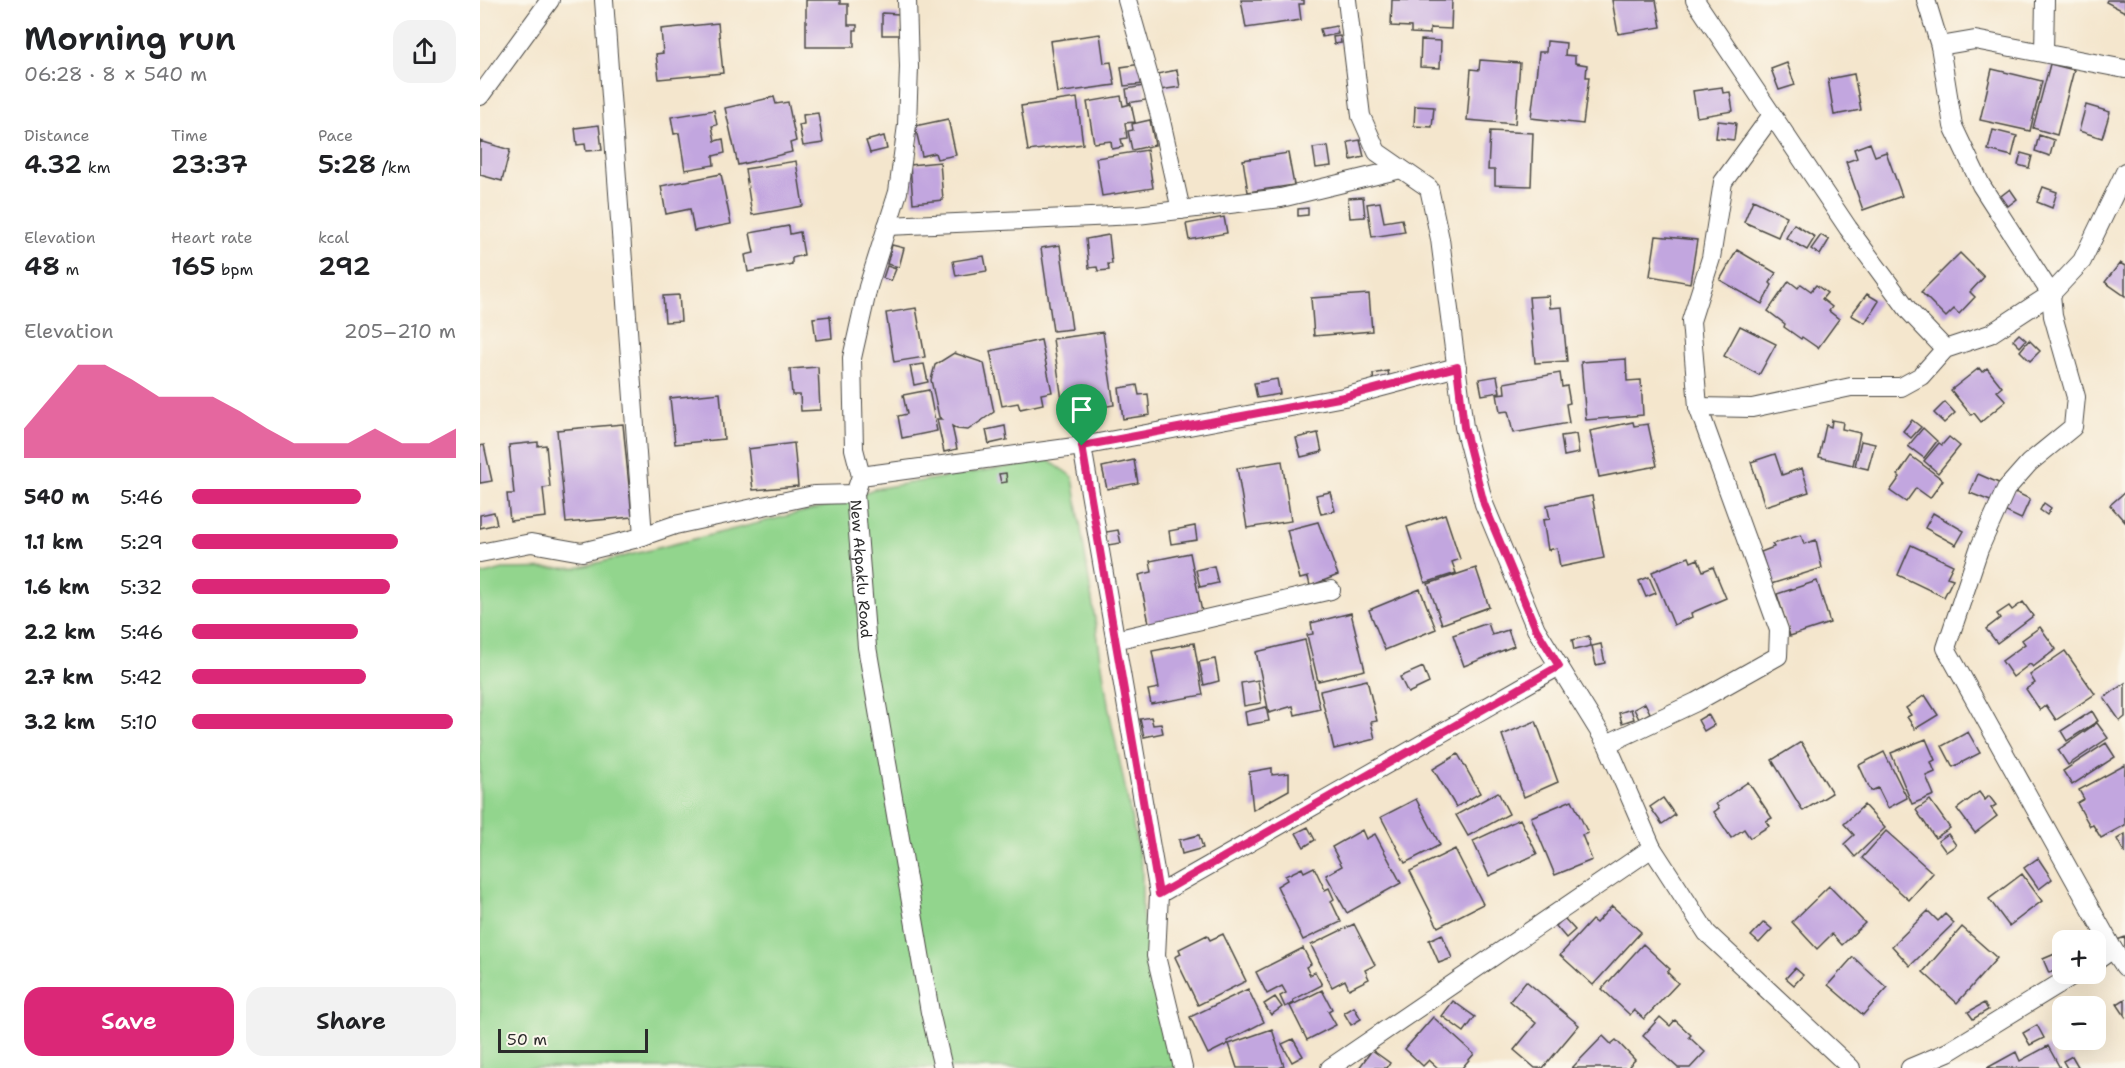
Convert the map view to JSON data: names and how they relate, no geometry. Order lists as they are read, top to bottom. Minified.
{"streets":{"street":["New Akpaklu Road"]},"scale_bar":"50 m","page":{"heading":["Morning run","06:28 · 8 × 540 m"],"stats":[["Distance","4.32 km"],["Time","23:37"],["Pace","5:28 /km"],["Elevation","48 m"],["Heart rate","165 bpm"],["kcal","292"]],"chart":["Elevation","205–210 m"],"list":[{"name":"540 m","note":"5:46"},{"name":"1.1 km","note":"5:29"},{"name":"1.6 km","note":"5:32"},{"name":"2.2 km","note":"5:46"},{"name":"2.7 km","note":"5:42"},{"name":"3.2 km","note":"5:10"}],"map_buttons":["+","−"],"buttons":["Save","Share"],"scale":"50 m"}}
